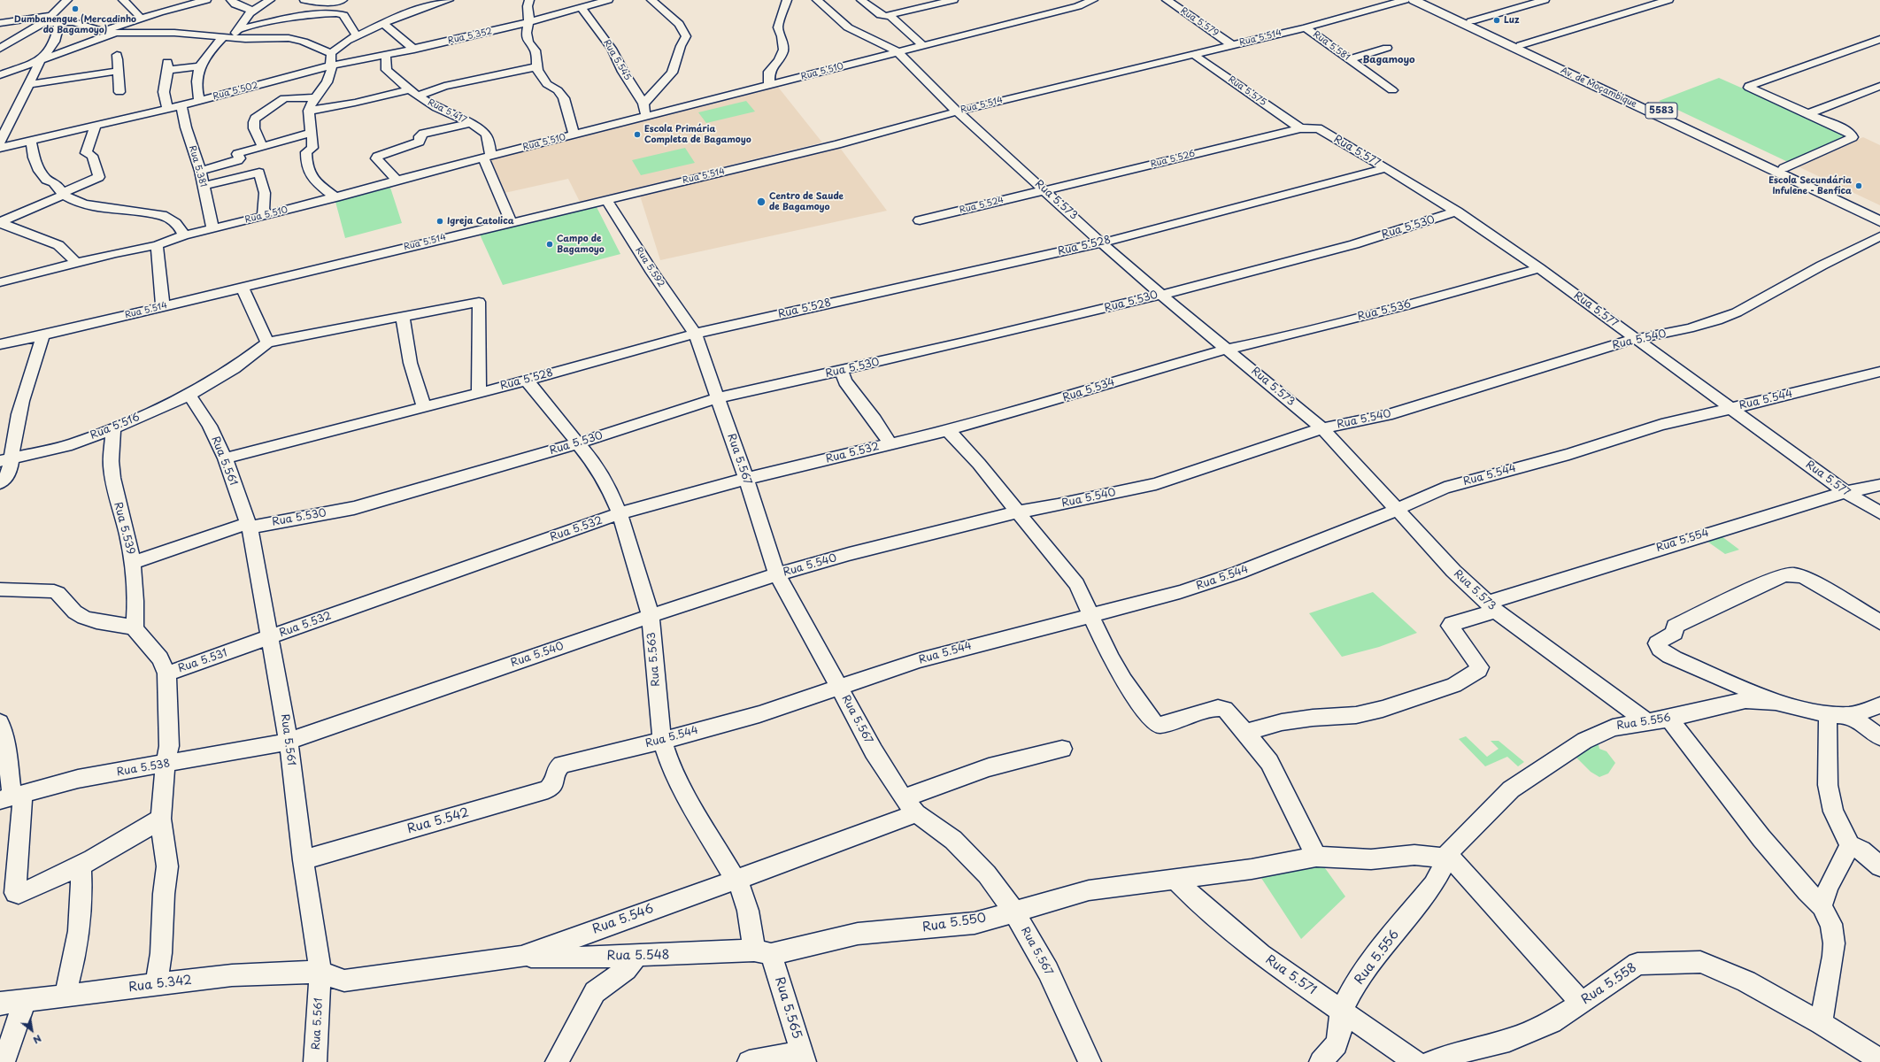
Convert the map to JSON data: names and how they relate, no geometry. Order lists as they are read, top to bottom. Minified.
{"streets":{"highway":["Av. de Moçambique","5583"],"street":["Rua 5.579","Rua 5.352","Rua 5.514","Rua 5.581","Rua 5.545","Rua 5.510","Rua 5.502","Rua 5.575","Rua 5.417","Rua 5.577","Rua 5.526","Rua 5.381","Rua 5.573","Rua 5.524","Rua 5.530","Rua 5.528","Rua 5.592","Rua 5.536","Rua 5.540","Rua 5.534","Rua 5.544","Rua 5.516","Rua 5.532","Rua 5.567","Rua 5.561","Rua 5.539","Rua 5.554","Rua 5.563","Rua 5.531","Rua 5.556","Rua 5.538","Rua 5.542","Rua 5.546","Rua 5.550","Rua 5.548","Rua 5.571","Rua 5.342","Rua 5.558","Rua 5.565"]},"crossings":[["Rua 5.579","Rua 5.514"],["Rua 5.352","Rua 5.545"],["Rua 5.352","Rua 5.502"],["Rua 5.352","Rua 5.417"],["Rua 5.514","Rua 5.581"],["Rua 5.514","Rua 5.575"],["Rua 5.514","Rua 5.417"],["Rua 5.514","Rua 5.573"],["Rua 5.514","Rua 5.592"],["Rua 5.545","Rua 5.510"],["Rua 5.510","Rua 5.417"],["Rua 5.510","Rua 5.381"],["Rua 5.510","Rua 5.573"],["Rua 5.502","Rua 5.381"],["Rua 5.575","Rua 5.577"],["Rua 5.575","Rua 5.526"],["Rua 5.577","Rua 5.526"],["Rua 5.577","Rua 5.530"],["Rua 5.577","Rua 5.528"],["Rua 5.577","Rua 5.536"],["Rua 5.577","Rua 5.540"],["Rua 5.577","Rua 5.544"],["Rua 5.577","Rua 5.554"],["Rua 5.526","Rua 5.573"],["Rua 5.526","Rua 5.524"],["Rua 5.573","Rua 5.524"],["Rua 5.573","Rua 5.530"],["Rua 5.573","Rua 5.528"],["Rua 5.573","Rua 5.536"],["Rua 5.573","Rua 5.540"],["Rua 5.573","Rua 5.534"],["Rua 5.573","Rua 5.544"],["Rua 5.573","Rua 5.554"],["Rua 5.573","Rua 5.556"],["Rua 5.530","Rua 5.567"],["Rua 5.530","Rua 5.561"],["Rua 5.530","Rua 5.539"],["Rua 5.530","Rua 5.563"],["Rua 5.528","Rua 5.592"],["Rua 5.528","Rua 5.567"],["Rua 5.528","Rua 5.561"],["Rua 5.528","Rua 5.563"],["Rua 5.592","Rua 5.567"],["Rua 5.536","Rua 5.534"],["Rua 5.540","Rua 5.567"],["Rua 5.540","Rua 5.561"],["Rua 5.540","Rua 5.563"],["Rua 5.540","Rua 5.538"],["Rua 5.534","Rua 5.532"],["Rua 5.544","Rua 5.567"],["Rua 5.544","Rua 5.563"],["Rua 5.544","Rua 5.542"],["Rua 5.516","Rua 5.561"],["Rua 5.516","Rua 5.539"],["Rua 5.532","Rua 5.567"],["Rua 5.532","Rua 5.561"],["Rua 5.532","Rua 5.563"],["Rua 5.532","Rua 5.531"],["Rua 5.567","Rua 5.546"],["Rua 5.567","Rua 5.550"],["Rua 5.561","Rua 5.531"],["Rua 5.561","Rua 5.538"],["Rua 5.561","Rua 5.542"],["Rua 5.561","Rua 5.546"],["Rua 5.561","Rua 5.342"],["Rua 5.539","Rua 5.531"],["Rua 5.563","Rua 5.546"],["Rua 5.563","Rua 5.550"],["Rua 5.563","Rua 5.548"],["Rua 5.563","Rua 5.565"],["Rua 5.556","Rua 5.550"],["Rua 5.556","Rua 5.571"],["Rua 5.546","Rua 5.548"],["Rua 5.546","Rua 5.342"],["Rua 5.550","Rua 5.548"],["Rua 5.550","Rua 5.571"],["Rua 5.550","Rua 5.565"],["Rua 5.548","Rua 5.565"]],"districts":["Bagamoyo"],"places":["Dumbanengue (Mercadinho do Bagamoyo)","Luz","Escola Primária Completa de Bagamoyo","Escola Secundária Infulene - Benfica","Centro de Saude de Bagamoyo","Igreja Catolica","Campo de Bagamoyo"],"north":"bottom right"}
